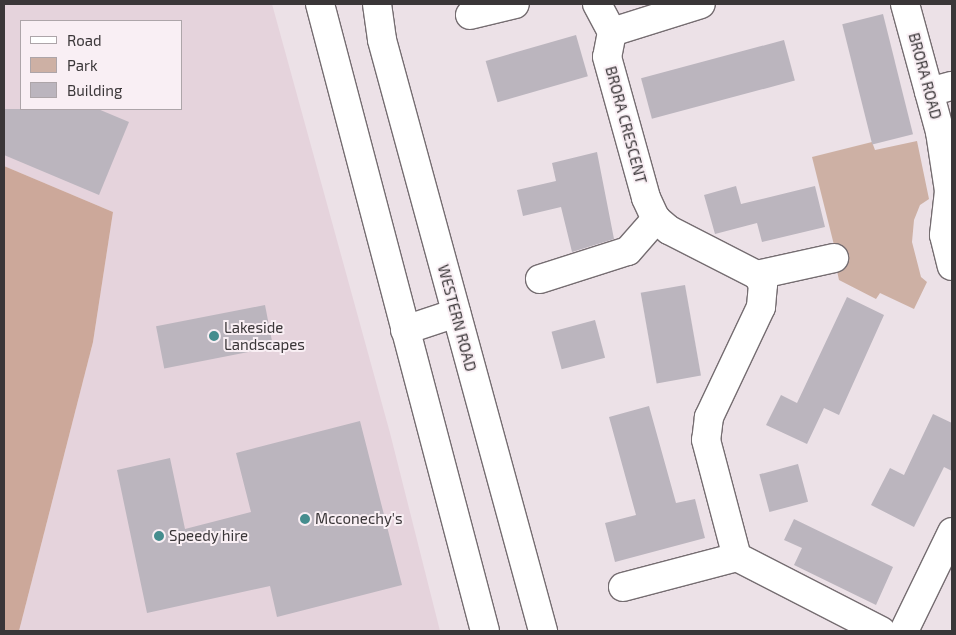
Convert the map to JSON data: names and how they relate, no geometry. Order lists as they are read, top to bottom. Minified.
{"streets":{"street":["BRORA ROAD","BRORA CRESCENT","WESTERN ROAD"]},"places":["Lakeside Landscapes","Mcconechy's","Speedy hire"],"legend":["Road","Park","Building"]}
